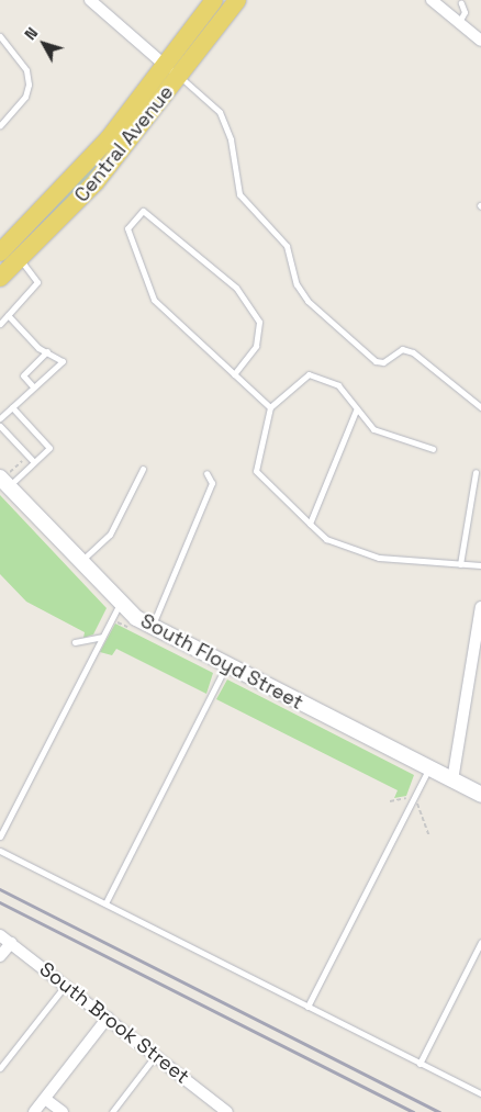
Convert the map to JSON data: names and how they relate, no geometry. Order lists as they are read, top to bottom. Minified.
{"streets":{"main road":["Central Avenue"],"street":["South Floyd Street","South Brook Street"]},"north":"top left"}
